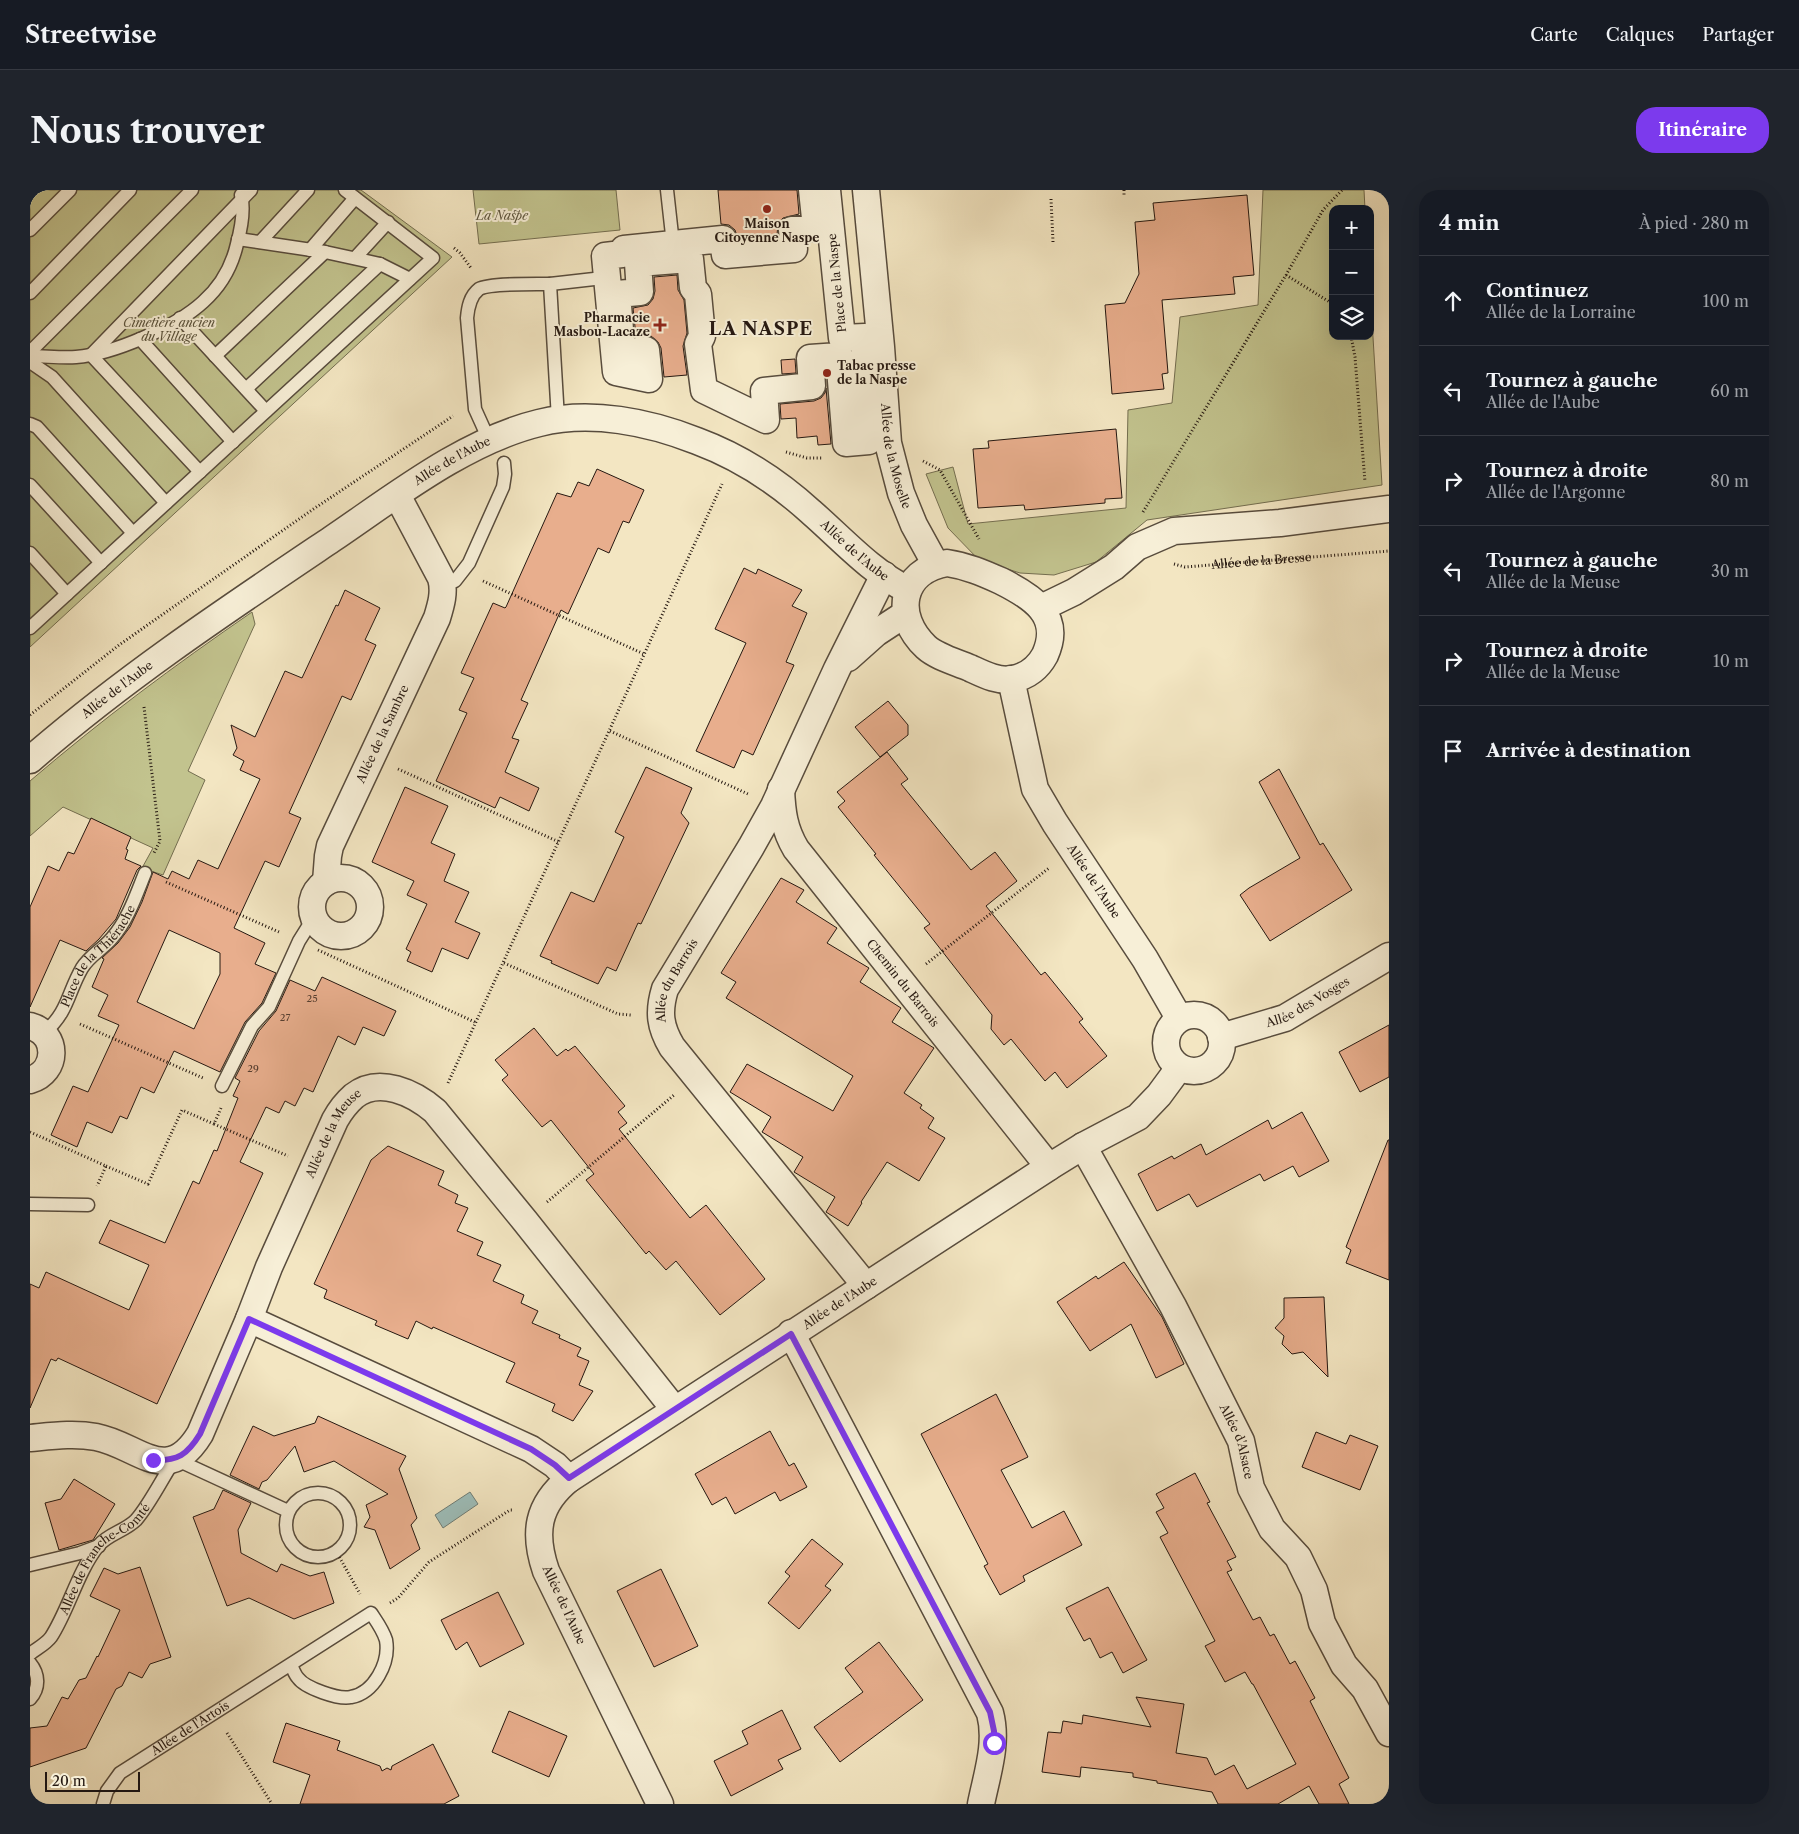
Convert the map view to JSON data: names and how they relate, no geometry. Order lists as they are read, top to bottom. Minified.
{"streets":{"street":["Place de la Naspe","Allée de la Moselle","Allée de l'Aube","Allée de la Sambre","Allée du Barrois","Chemin du Barrois","Allée des Vosges","Allée de la Meuse","Allée d'Alsace"],"lane":["Place de la Thiérache","Allée de Franche-Comté","Allée de l'Artois"],"path":["Allée de la Bresse"]},"crossings":[["Allée de la Moselle","Allée de l'Aube"],["Allée de la Moselle","Allée du Barrois"],["Allée de l'Aube","Allée de la Sambre"],["Allée de l'Aube","Allée du Barrois"],["Allée de l'Aube","Chemin du Barrois"],["Allée de l'Aube","Allée des Vosges"],["Allée de l'Aube","Allée de la Meuse"],["Allée de l'Aube","Allée d'Alsace"],["Allée du Barrois","Chemin du Barrois"],["Allée de la Meuse","Allée de Franche-Comté"]],"districts":["LA NASPE"],"parks":["La Naspe","Cimetière ancien du Village"],"places":{"other":["Maison Citoyenne Naspe","Tabac presse de la Naspe"],"health":["Pharmacie Masbou-Lacaze"]},"house_numbers":["25","27","29"],"scale_bar":"20 m","page":{"header":"Streetwise","nav":["Carte","Calques","Partager"],"buttons":"Itinéraire","title":"Nous trouver","heading":["4 min","À pied · 280 m"],"map_buttons":["+","−"],"list":[["Continuez","Allée de la Lorraine","100 m"],["Tournez à gauche","Allée de l'Aube","60 m"],["Tournez à droite","Allée de l'Argonne","80 m"],["Tournez à gauche","Allée de la Meuse","30 m"],["Tournez à droite","Allée de la Meuse","10 m"],"Arrivée à destination"],"scale":"20 m"}}
